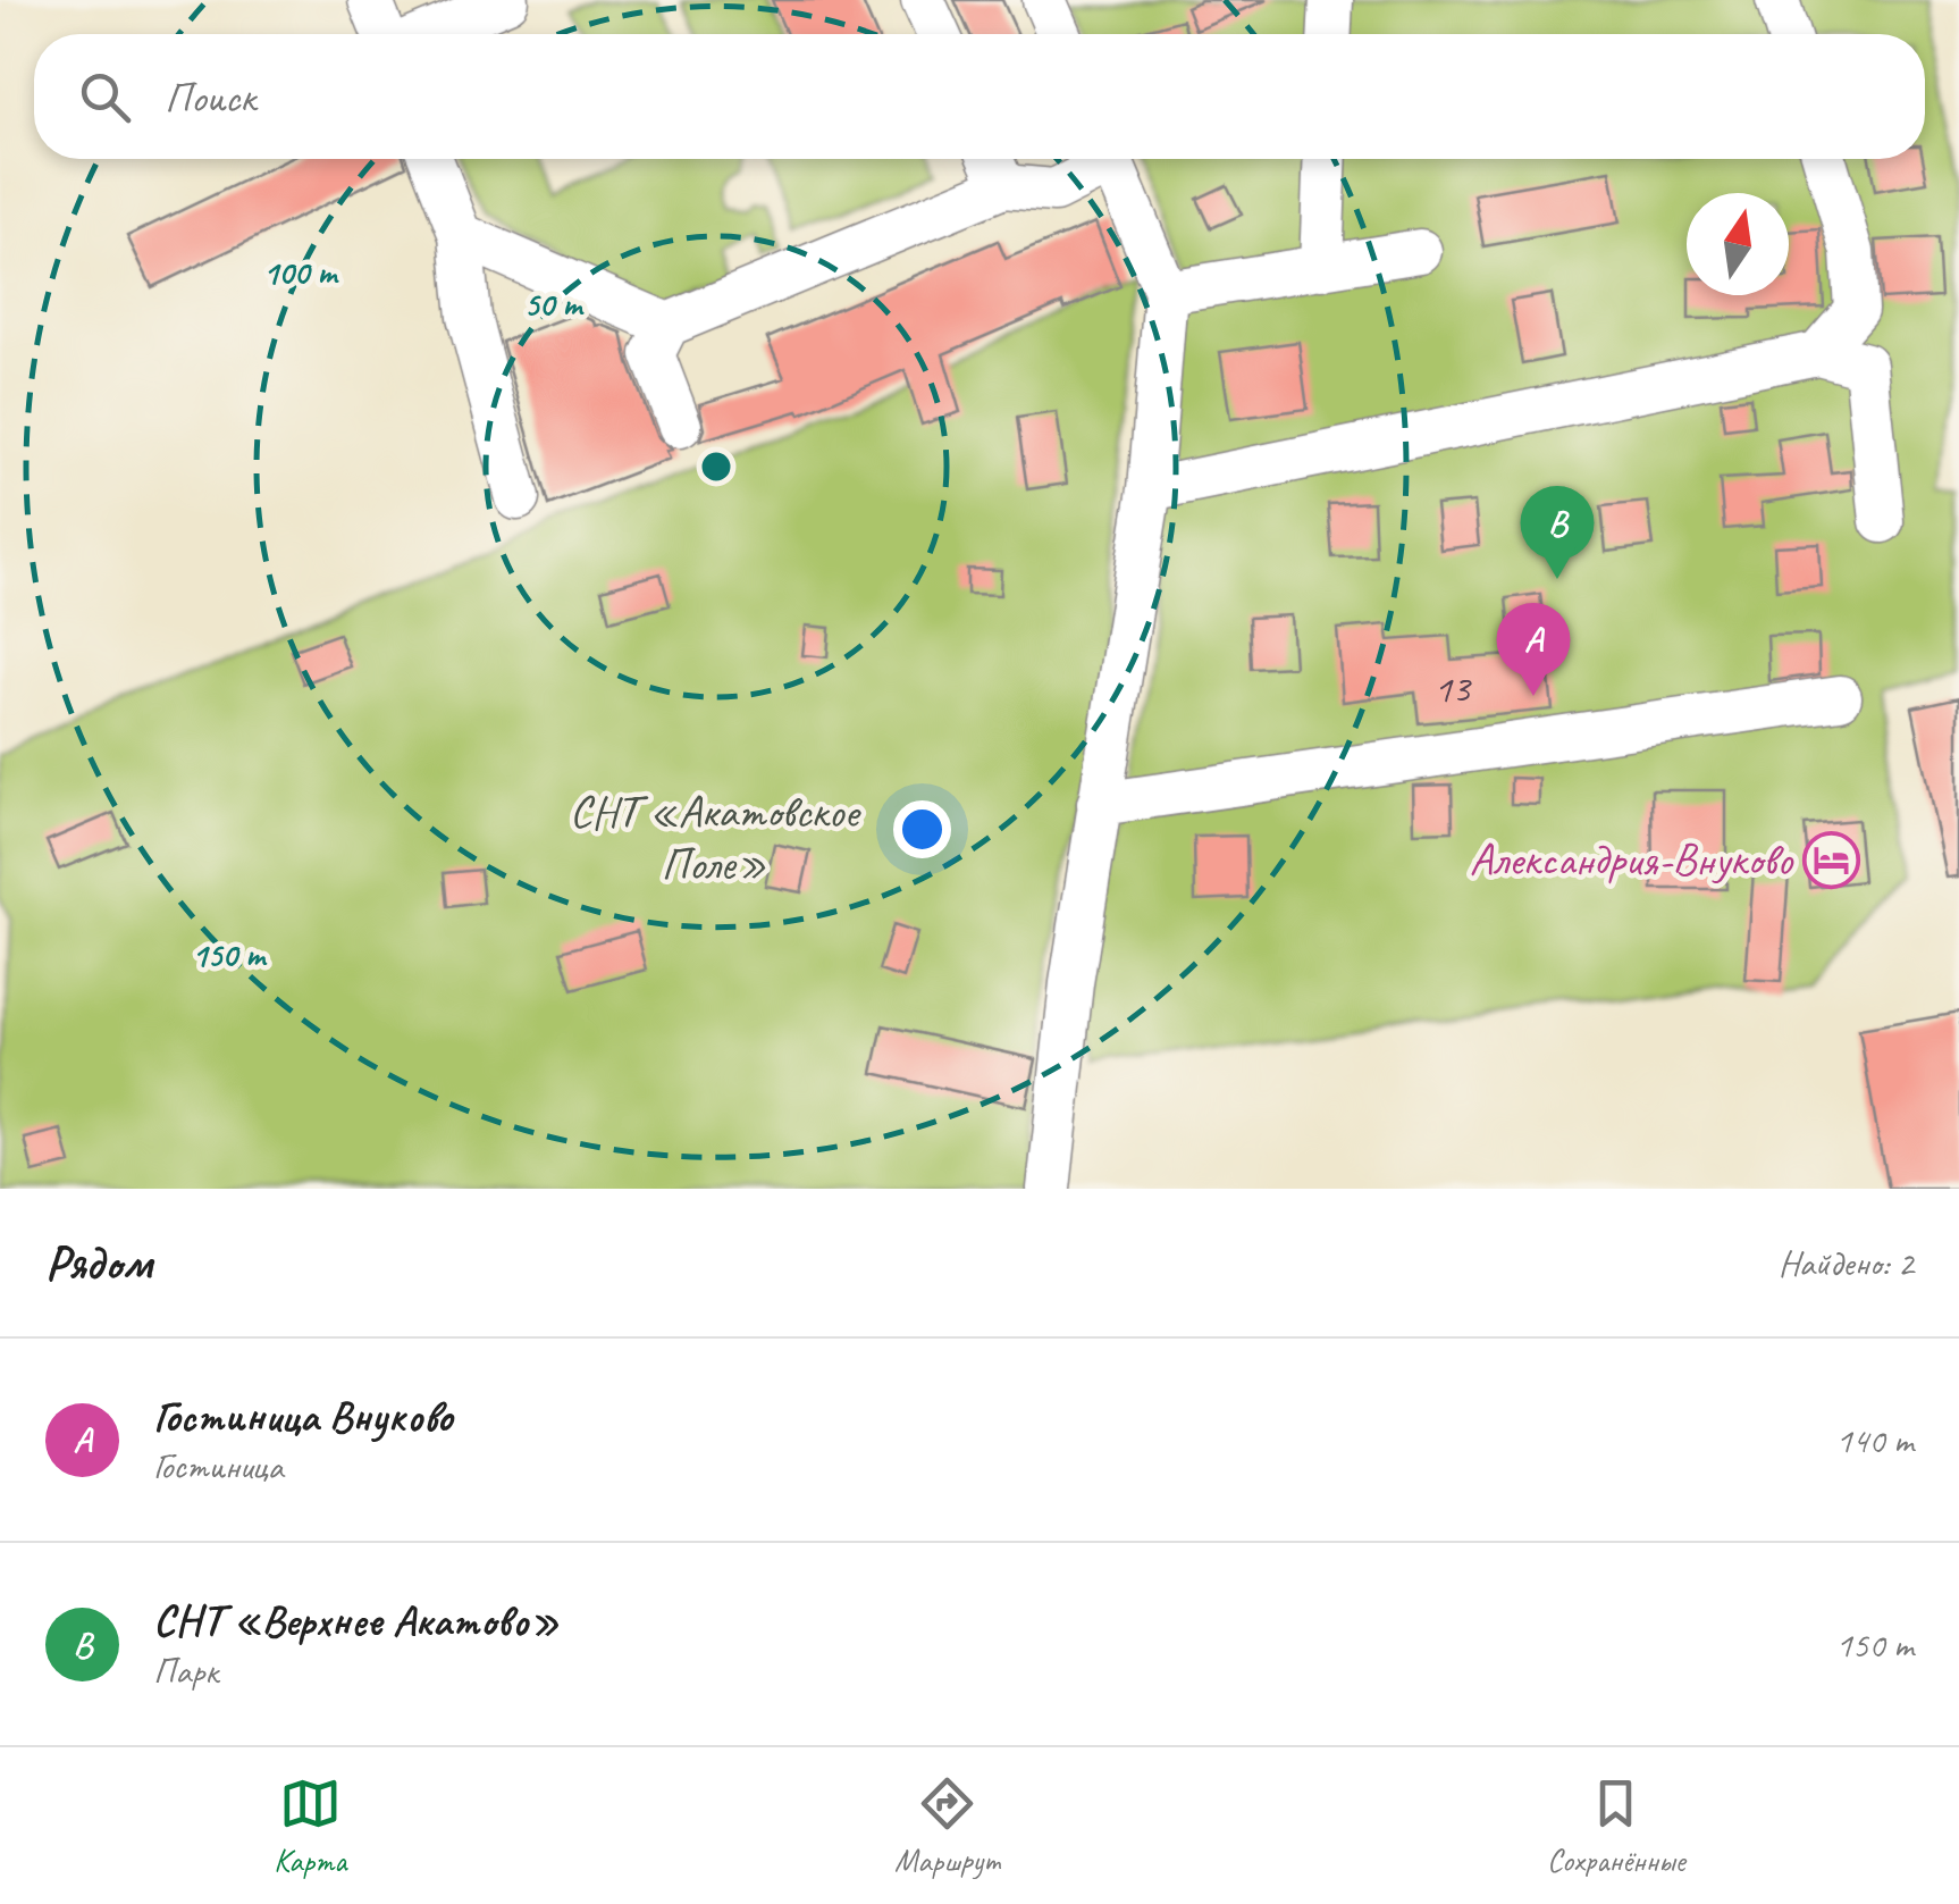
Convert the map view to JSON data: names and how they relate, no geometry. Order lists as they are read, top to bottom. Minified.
{"parks":["СНТ «Акатовское Поле»"],"places":{"hotel":["Александрия-Внуково"]},"house_numbers":["13"],"north":"top","page":{"search":"Поиск","pins":["B","A"],"heading":["Рядом","Найдено: 2"],"list":[{"mark":"A","name":"Гостиница Внуково","note":"Гостиница","value":"140 m"},{"mark":"B","name":"СНТ «Верхнее Акатово»","note":"Парк","value":"150 m"}],"nav":["Карта","Маршрут","Сохранённые"]},"rings":["100 m","50 m","150 m"]}
